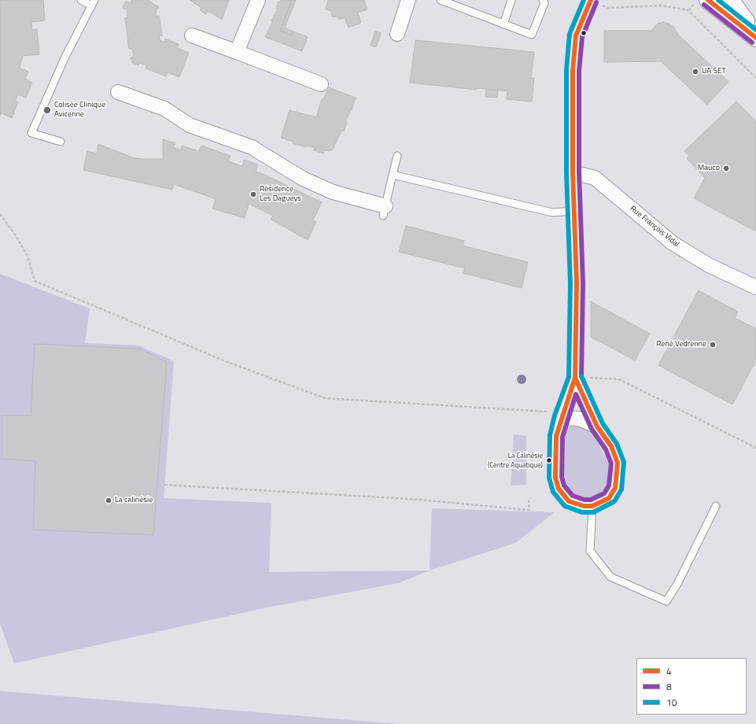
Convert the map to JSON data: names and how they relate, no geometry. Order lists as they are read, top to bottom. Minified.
{"streets":{"street":["Rue François Vidal"]},"places":["UA SET","Colisée Clinique Avicenne","Mauco","Résidence Les Dagueys","René Vedrenne","La Calinésie (Centre Aquatique)","La calinésie"],"lines":["transit line 4","transit line 10","transit line 8"],"legend":["4","8","10"]}
